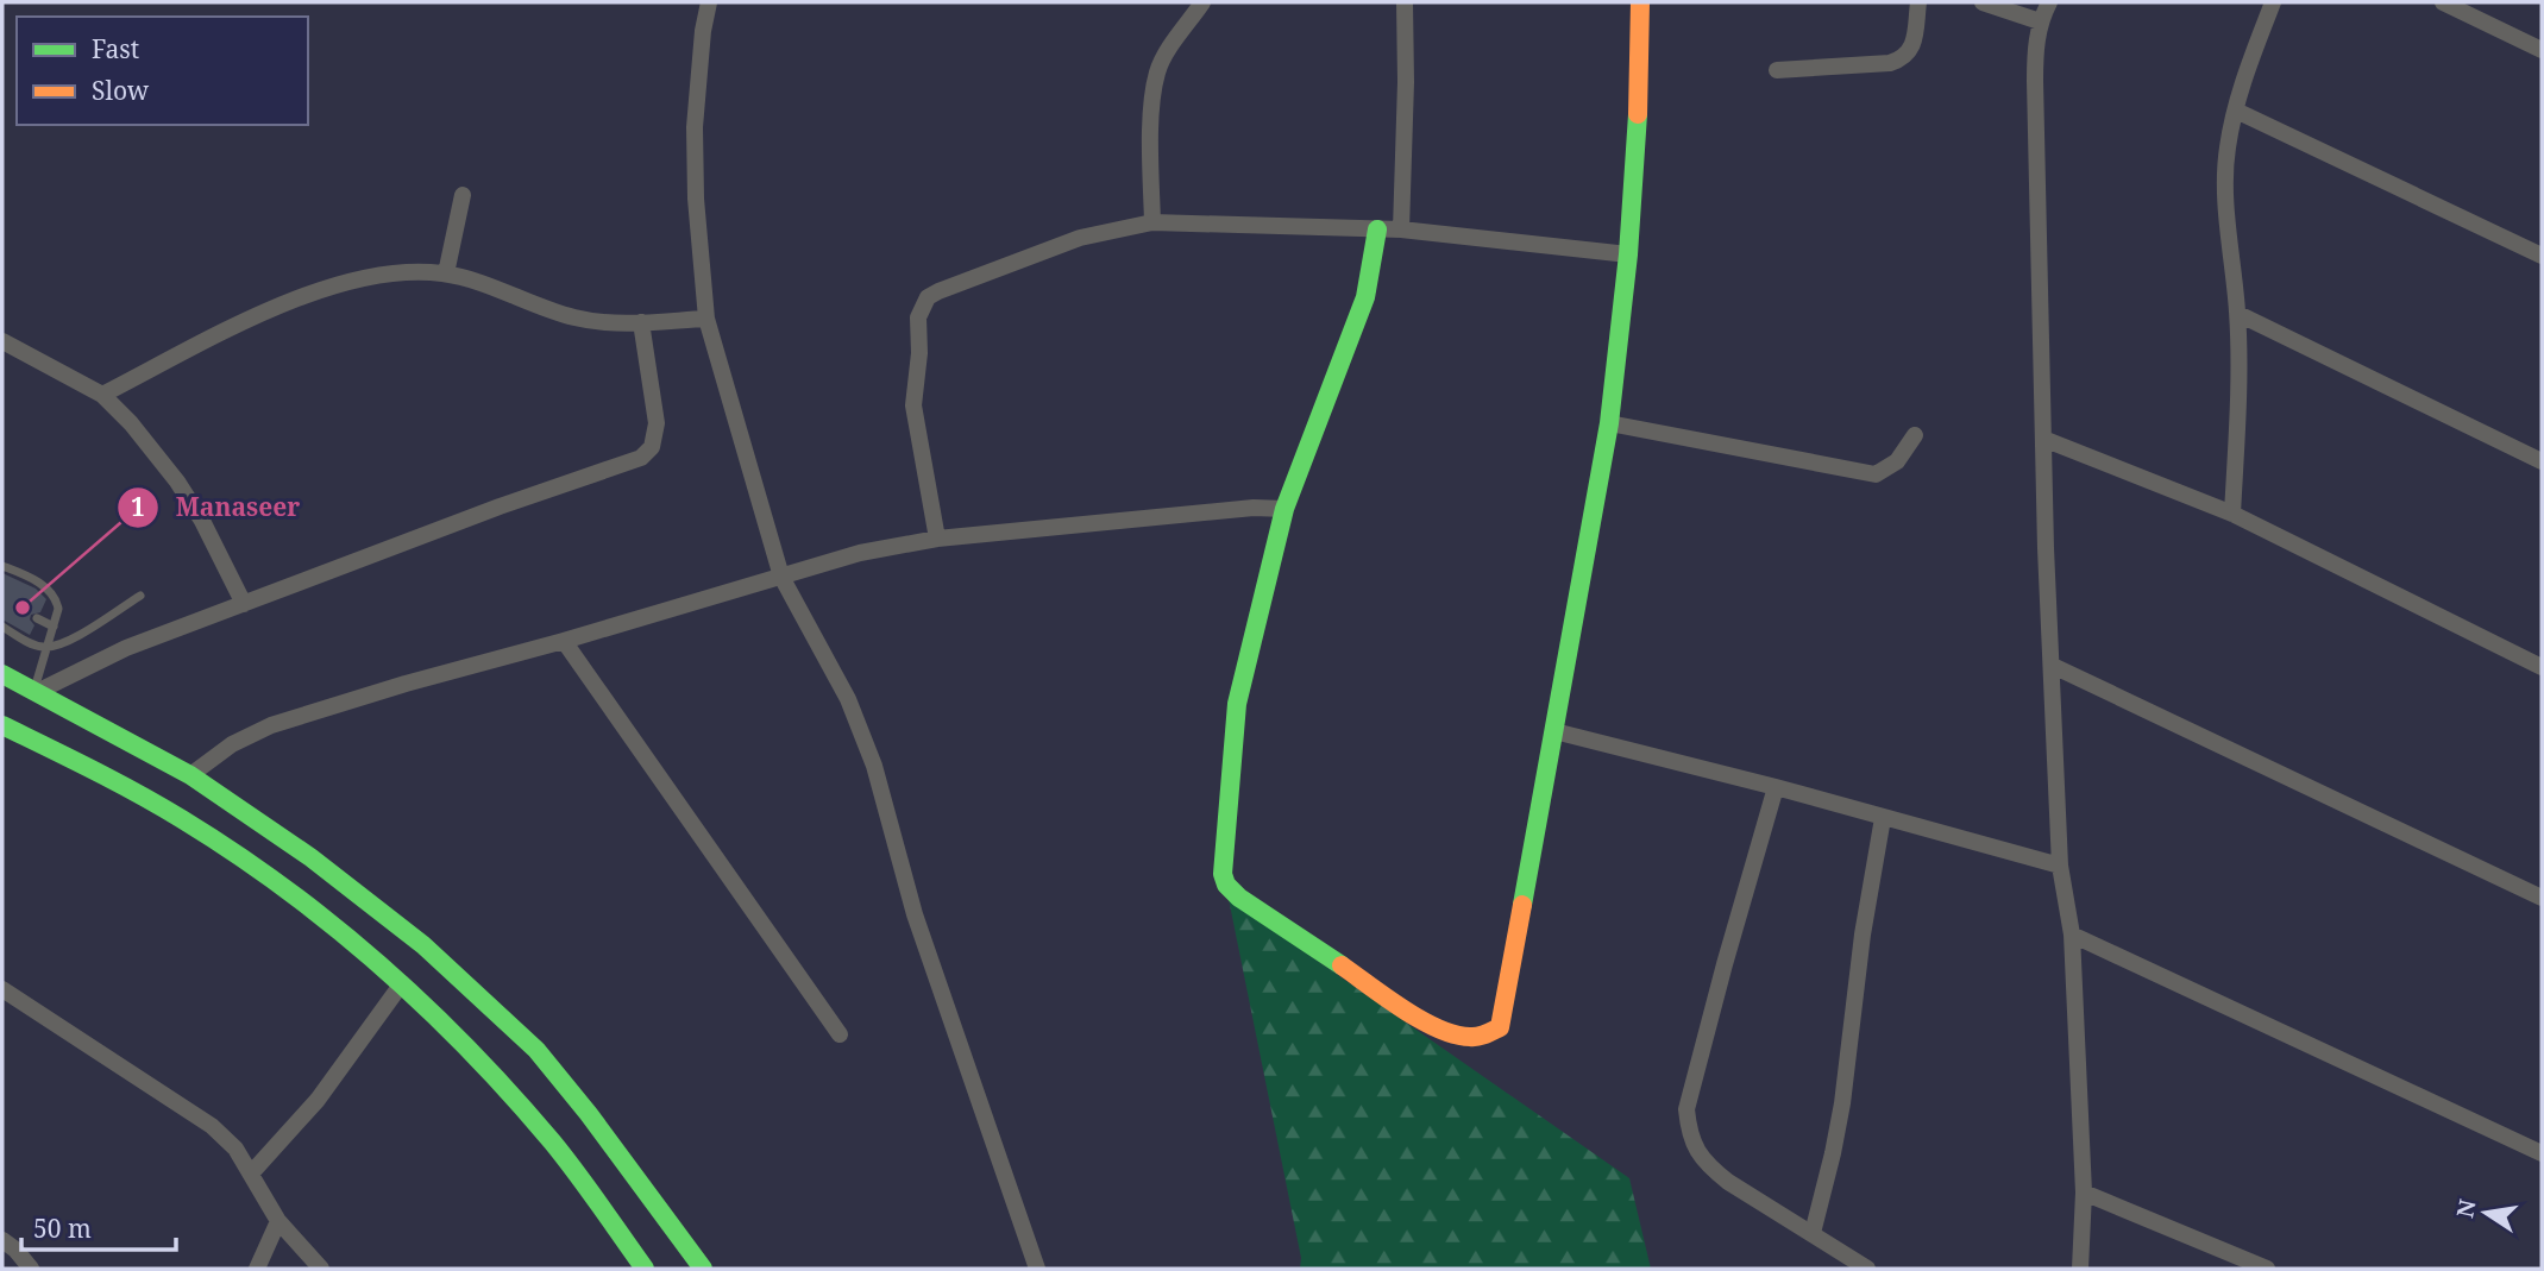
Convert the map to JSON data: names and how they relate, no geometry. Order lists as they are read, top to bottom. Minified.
{"places":["Manaseer"],"legend":["Fast","Slow"],"scale_bar":"50 m","north":"left"}
